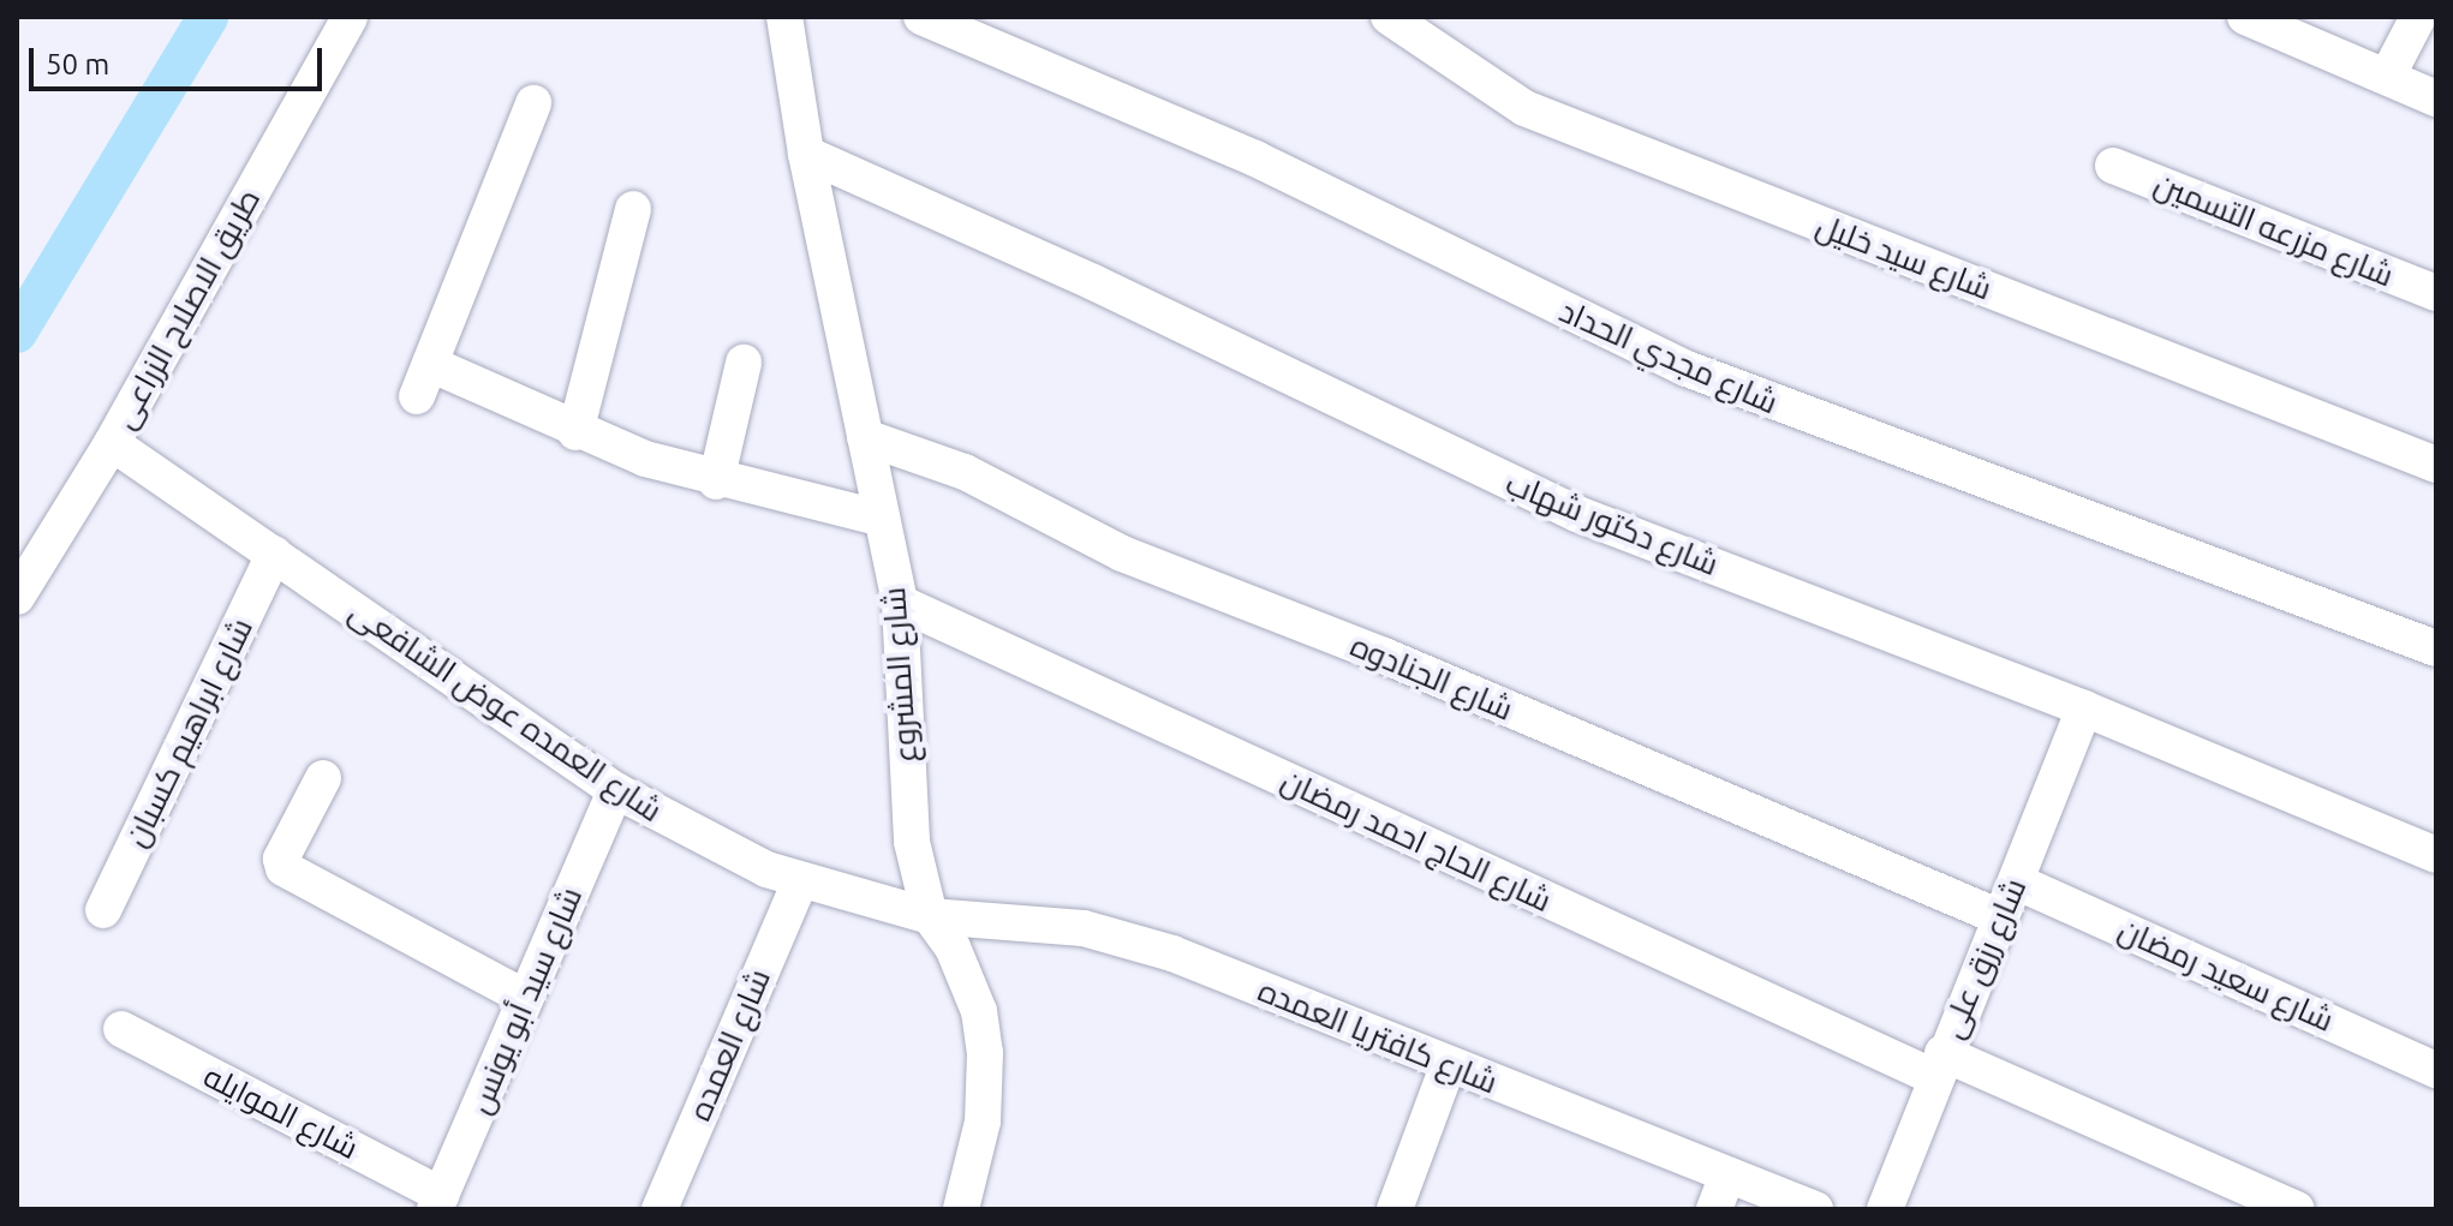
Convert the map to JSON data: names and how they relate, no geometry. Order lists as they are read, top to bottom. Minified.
{"streets":{"street":["شارع مزرعه التسمين","شارع سيد خليل","طريق الاصلاح الزراعى","شارع مجدي الحداد","شارع دكتور شهاب","شارع المشروع","شارع الجنادوه","شارع العمده عوض الشافعى","شارع ابراهيم كسبان","شارع الحاج احمد رمضان","شارع رزق على","شارع سعيد رمضان","شارع سيد أبو يونس","شارع كافتريا العمده","شارع العمده","شارع الموايله"]},"crossings":[["طريق الاصلاح الزراعى","شارع العمده عوض الشافعى"],["شارع دكتور شهاب","شارع المشروع"],["شارع دكتور شهاب","شارع رزق على"],["شارع المشروع","شارع الجنادوه"],["شارع المشروع","شارع العمده عوض الشافعى"],["شارع المشروع","شارع الحاج احمد رمضان"],["شارع المشروع","شارع كافتريا العمده"],["شارع الجنادوه","شارع رزق على"],["شارع العمده عوض الشافعى","شارع ابراهيم كسبان"],["شارع العمده عوض الشافعى","شارع سيد أبو يونس"],["شارع العمده عوض الشافعى","شارع كافتريا العمده"],["شارع العمده عوض الشافعى","شارع العمده"],["شارع الحاج احمد رمضان","شارع رزق على"],["شارع رزق على","شارع سعيد رمضان"],["شارع سيد أبو يونس","شارع الموايله"]],"scale_bar":"50 m"}
